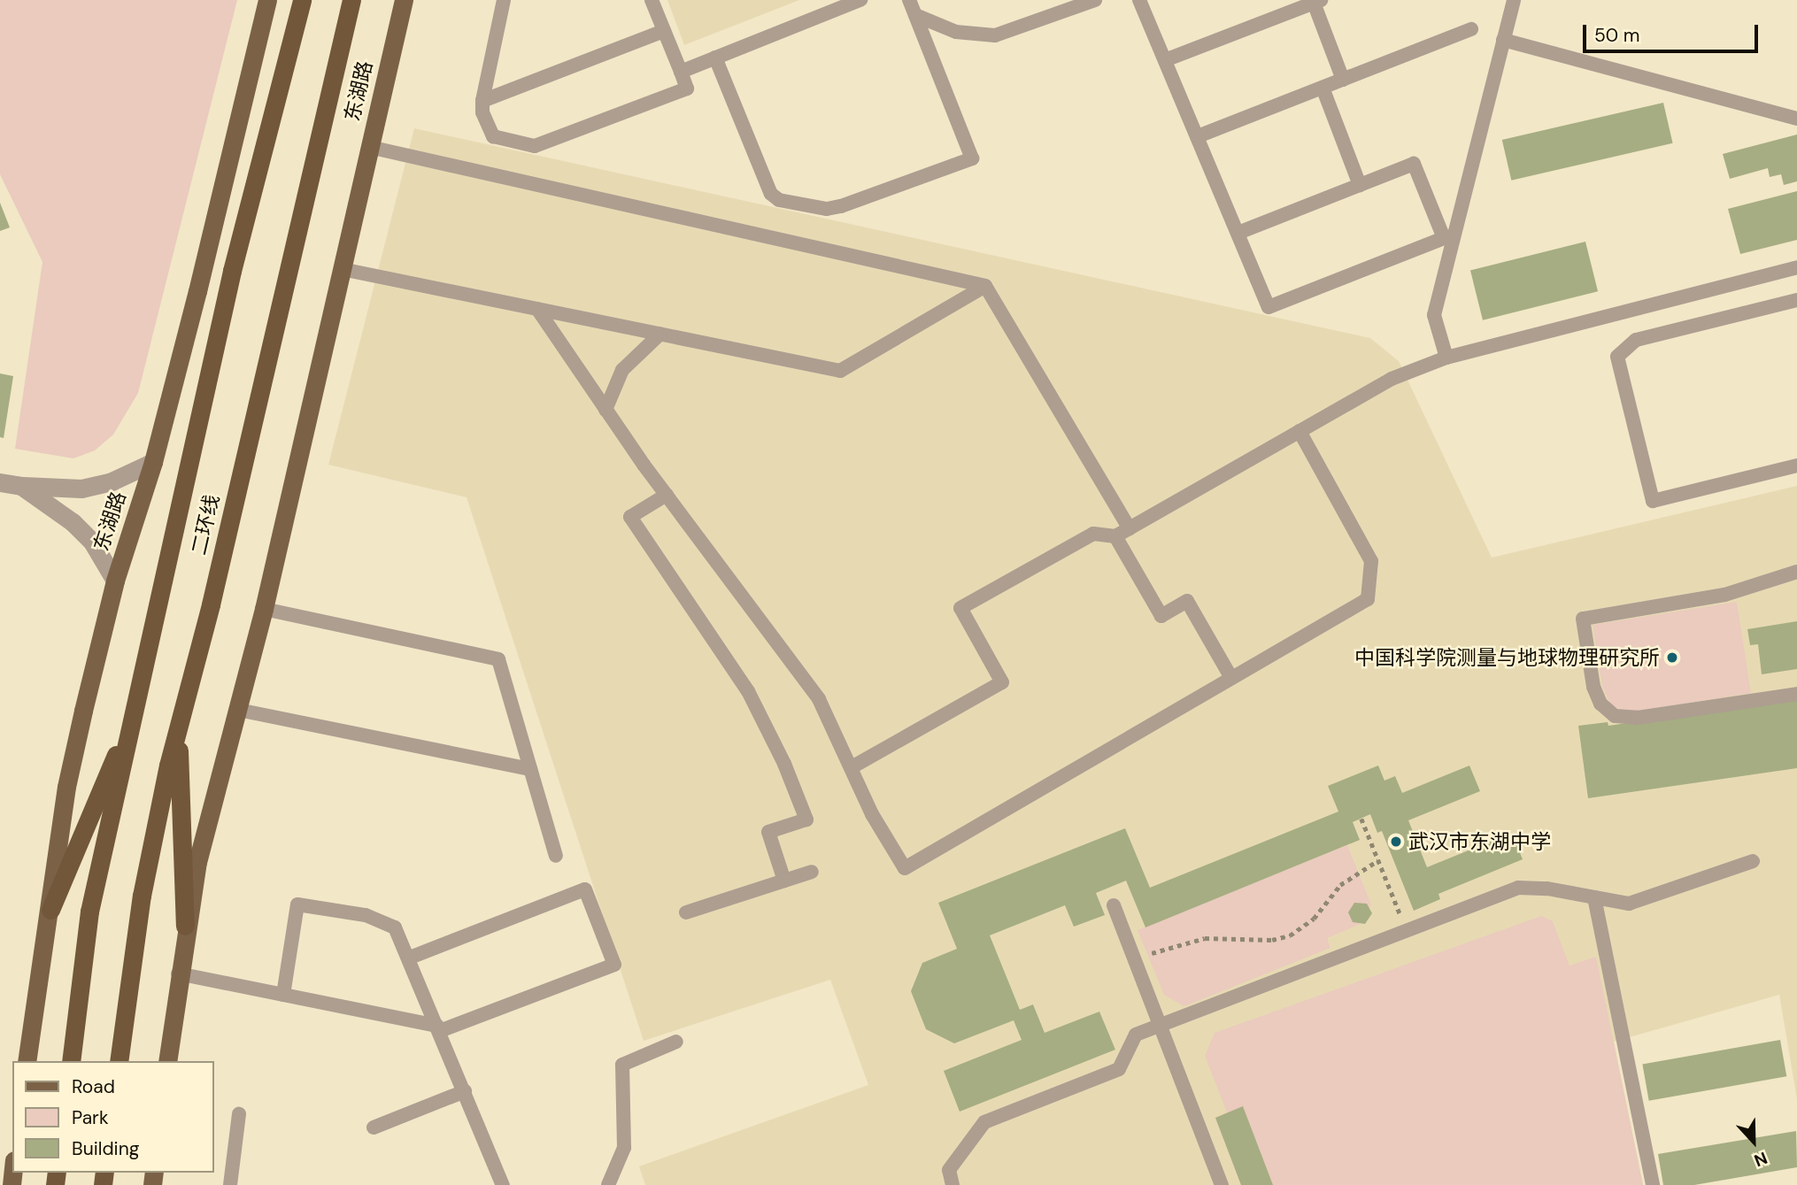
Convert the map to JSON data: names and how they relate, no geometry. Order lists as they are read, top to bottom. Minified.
{"streets":{"highway":["二环线"],"main road":["东湖路"]},"places":["中国科学院测量与地球物理研究所","武汉市东湖中学"],"legend":["Road","Park","Building"],"scale_bar":"50 m","north":"bottom"}
